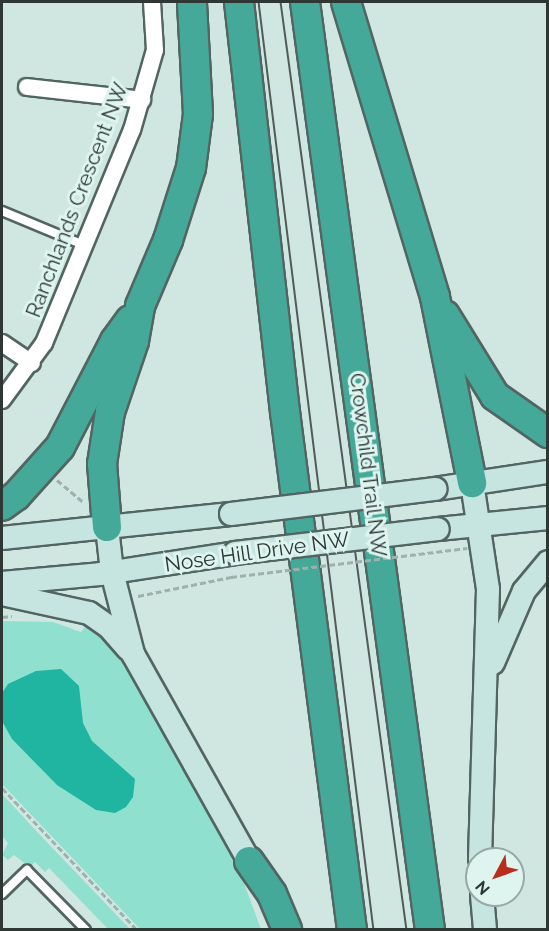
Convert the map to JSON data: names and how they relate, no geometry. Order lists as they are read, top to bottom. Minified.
{"streets":{"highway":["Crowchild Trail NW"],"main road":["Nose Hill Drive NW"],"street":["Ranchlands Crescent NW"]},"north":"bottom left"}
